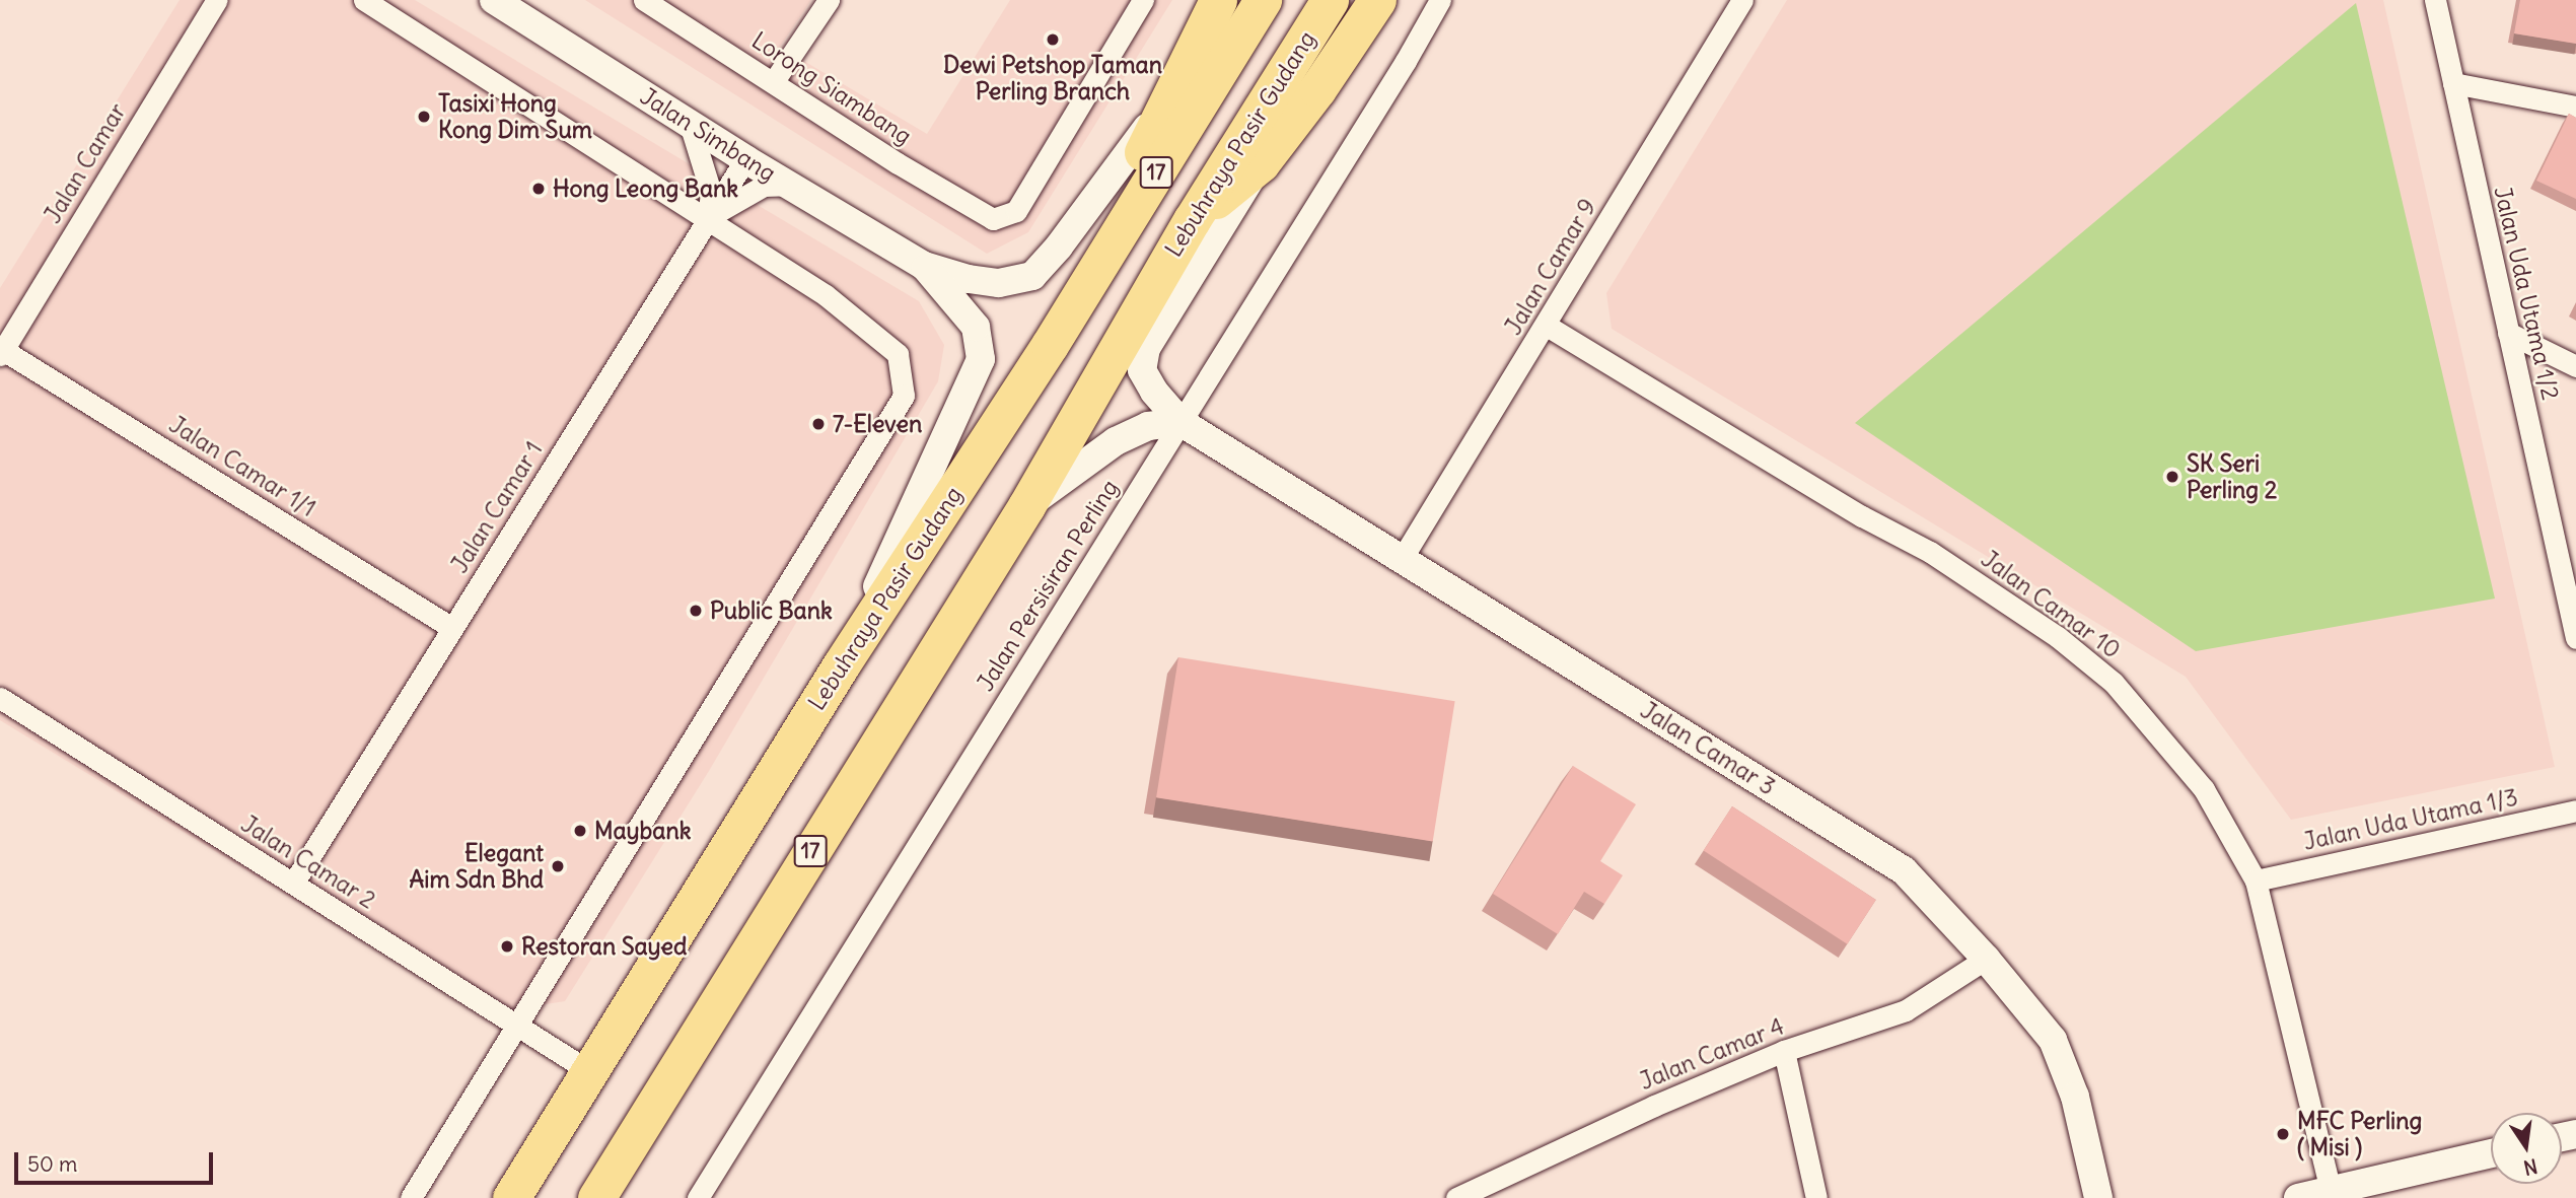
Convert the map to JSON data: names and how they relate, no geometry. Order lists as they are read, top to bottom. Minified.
{"streets":{"highway":["Lebuhraya Pasir Gudang","17"],"street":["Lorong Siambang","Jalan Simbang","Jalan Camar","Jalan Camar 9","Jalan Uda Utama 1/2","Jalan Camar 1/1","Jalan Camar 1","Jalan Persisiran Perling","Jalan Camar 10","Jalan Camar 3","Jalan Uda Utama 1/3","Jalan Camar 2","Jalan Camar 4"]},"crossings":[["Jalan Simbang","Jalan Camar 1"],["Lebuhraya Pasir Gudang","Jalan Camar 2"],["Jalan Camar","Jalan Camar 1/1"],["Jalan Camar 9","Jalan Camar 10"],["Jalan Camar 9","Jalan Camar 3"],["Jalan Camar 1/1","Jalan Camar 1"],["Jalan Camar 1","Jalan Camar 2"],["Jalan Persisiran Perling","Jalan Camar 3"],["Jalan Camar 10","Jalan Uda Utama 1/3"],["Jalan Camar 3","Jalan Camar 4"]],"places":["Dewi Petshop Taman Perling Branch","Tasixi Hong Kong Dim Sum","Hong Leong Bank","7-Eleven","SK Seri Perling 2","Public Bank","Maybank","Elegant Aim Sdn Bhd","Restoran Sayed","MFC Perling ( Misi )"],"scale_bar":"50 m","north":"bottom"}
